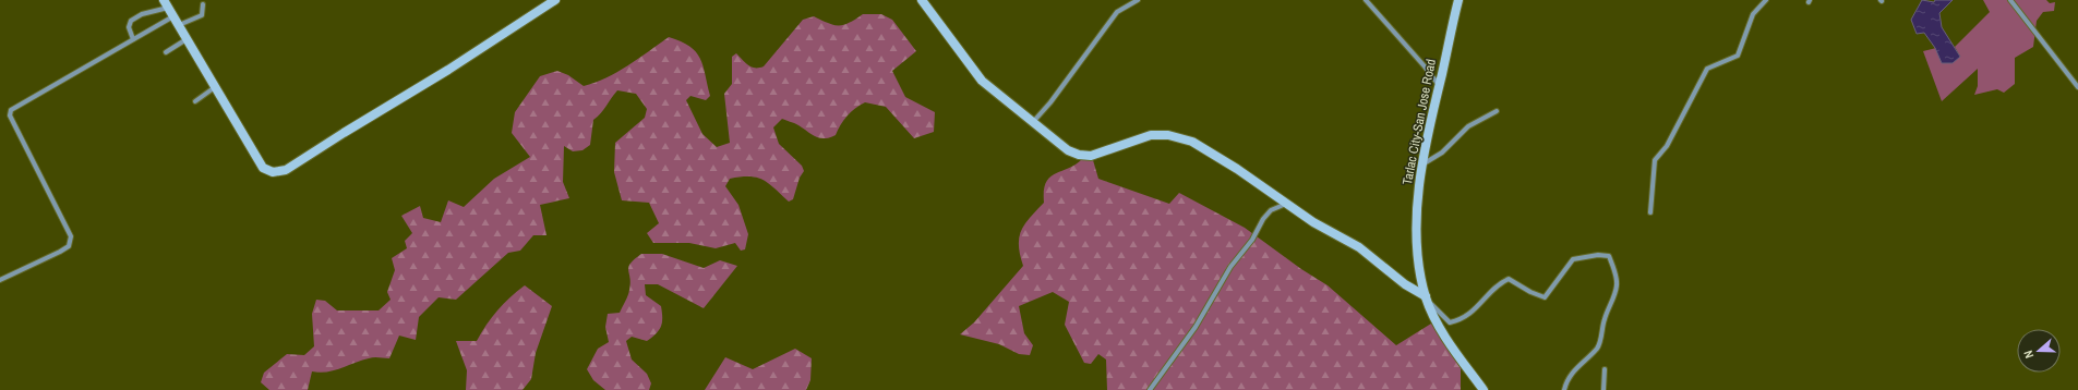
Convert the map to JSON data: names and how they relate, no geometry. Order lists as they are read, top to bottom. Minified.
{"streets":{"street":["Tarlac City-San Jose Road"]},"north":"left"}
